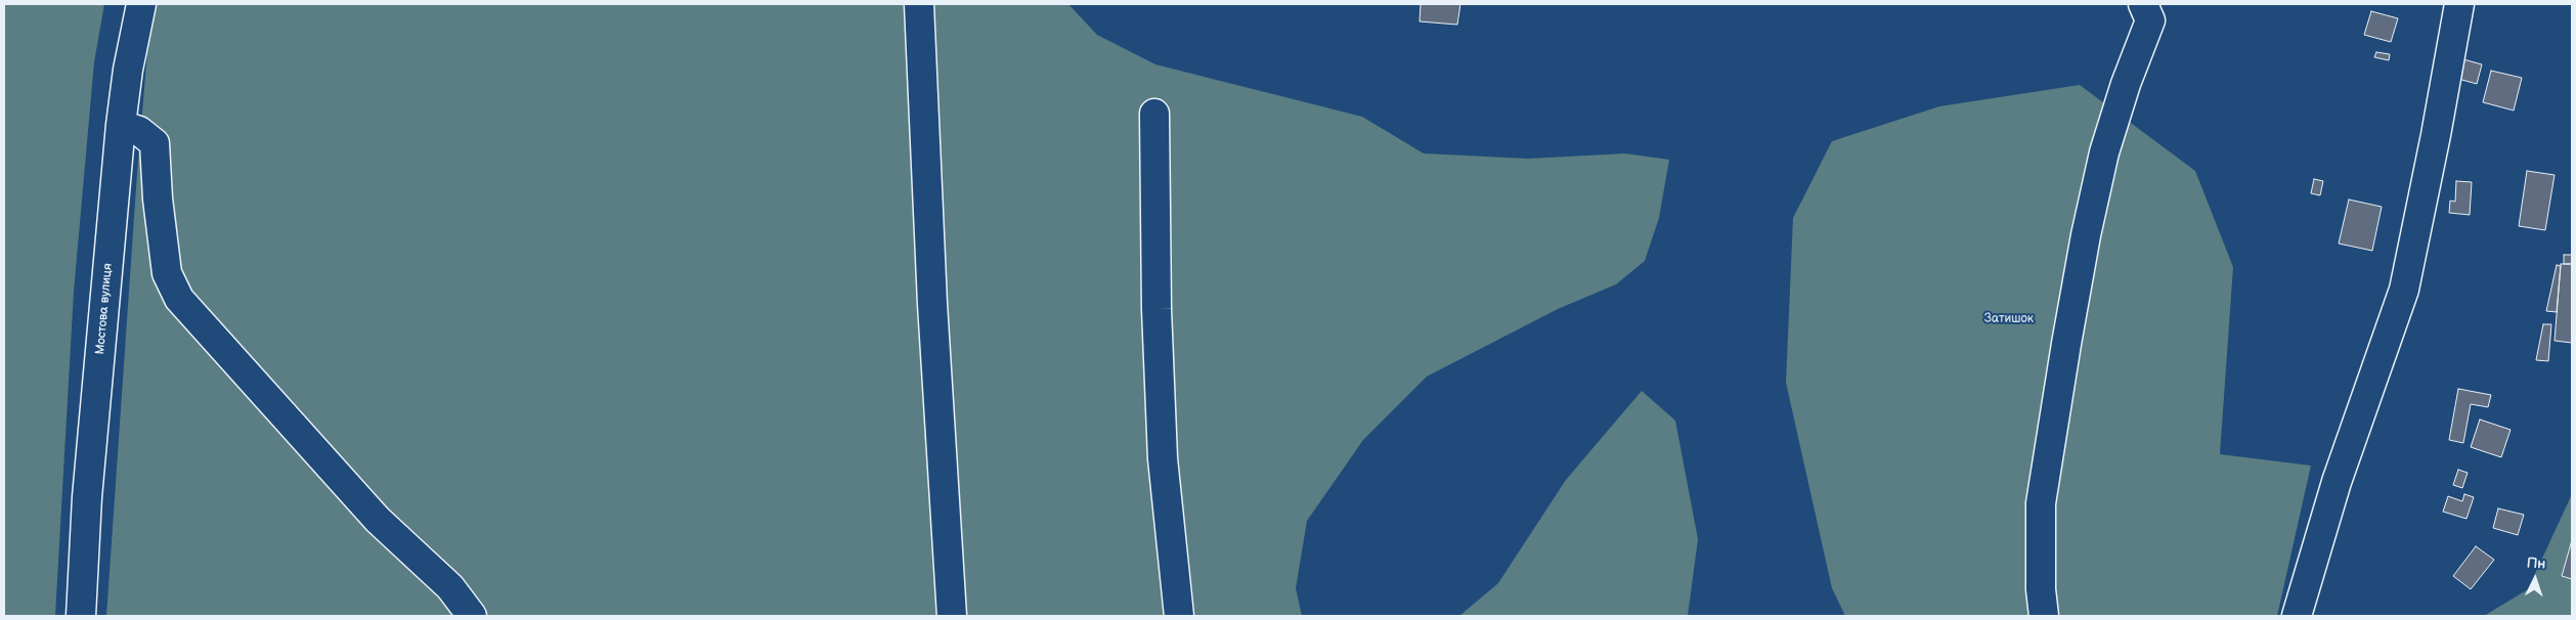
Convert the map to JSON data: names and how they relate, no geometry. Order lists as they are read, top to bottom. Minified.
{"streets":{"street":["Мостова вулиця"]},"parks":["Затишок"],"north":"top"}
